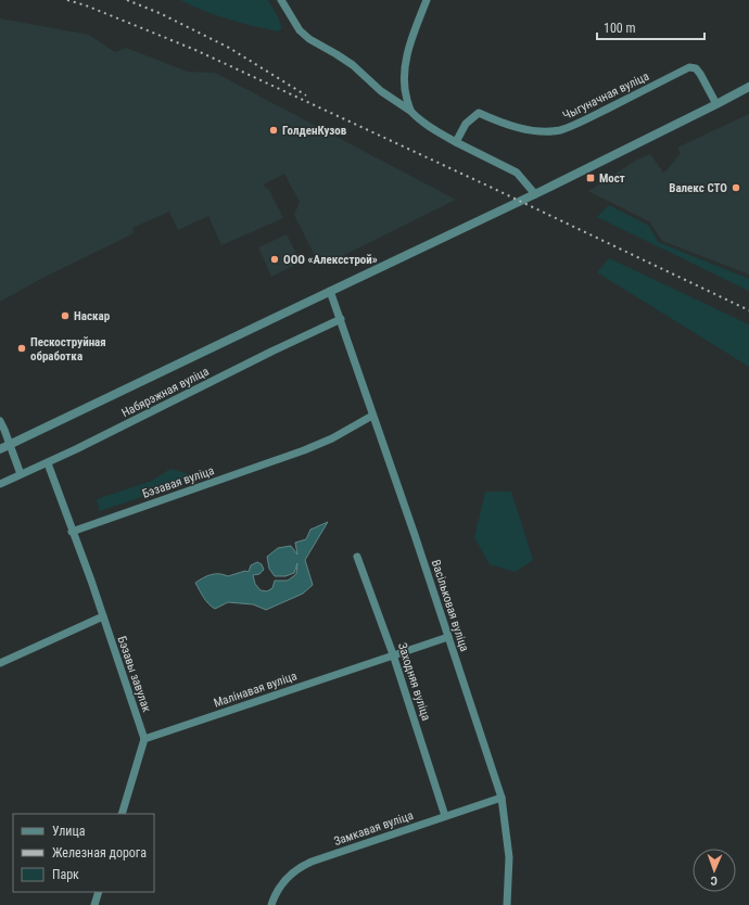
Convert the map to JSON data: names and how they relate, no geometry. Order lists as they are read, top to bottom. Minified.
{"streets":{"street":["Чыгуначная вуліца","Набярэжная вуліца","Бэзавая вуліца","Васільковая вуліца","Бэзавы завулак","Заходняя вуліца","Малінавая вуліца","Замкавая вуліца"]},"crossings":[["Набярэжная вуліца","Васільковая вуліца"],["Бэзавая вуліца","Васільковая вуліца"],["Васільковая вуліца","Малінавая вуліца"],["Васільковая вуліца","Замкавая вуліца"],["Бэзавы завулак","Малінавая вуліца"],["Заходняя вуліца","Малінавая вуліца"],["Заходняя вуліца","Замкавая вуліца"]],"places":{"other":["ГолденКузов","Валекс СТО","ООО «Алексстрой»","Наскар","Пескоструйная обработка"],"transit":["Мост"]},"legend":["Улица","Железная дорога","Парк"],"scale_bar":"100 m","north":"bottom"}
